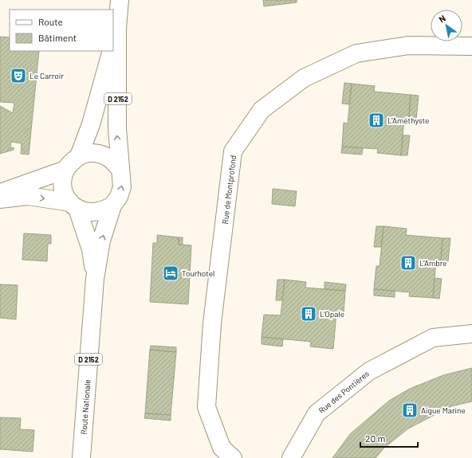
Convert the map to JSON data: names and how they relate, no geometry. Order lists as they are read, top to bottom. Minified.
{"streets":{"street":["D 2152","Rue de Montprofond","Rue des Pontières","Route Nationale"]},"crossings":[["D 2152","Route Nationale"]],"places":{"theatre":["Le Carroir"],"building":["L'Améthyste","L'Ambre","L'Opale","Aigue Marine"],"hotel":["Tourhotel"]},"legend":["Route","Bâtiment"],"scale_bar":"20 m","north":"top left"}
